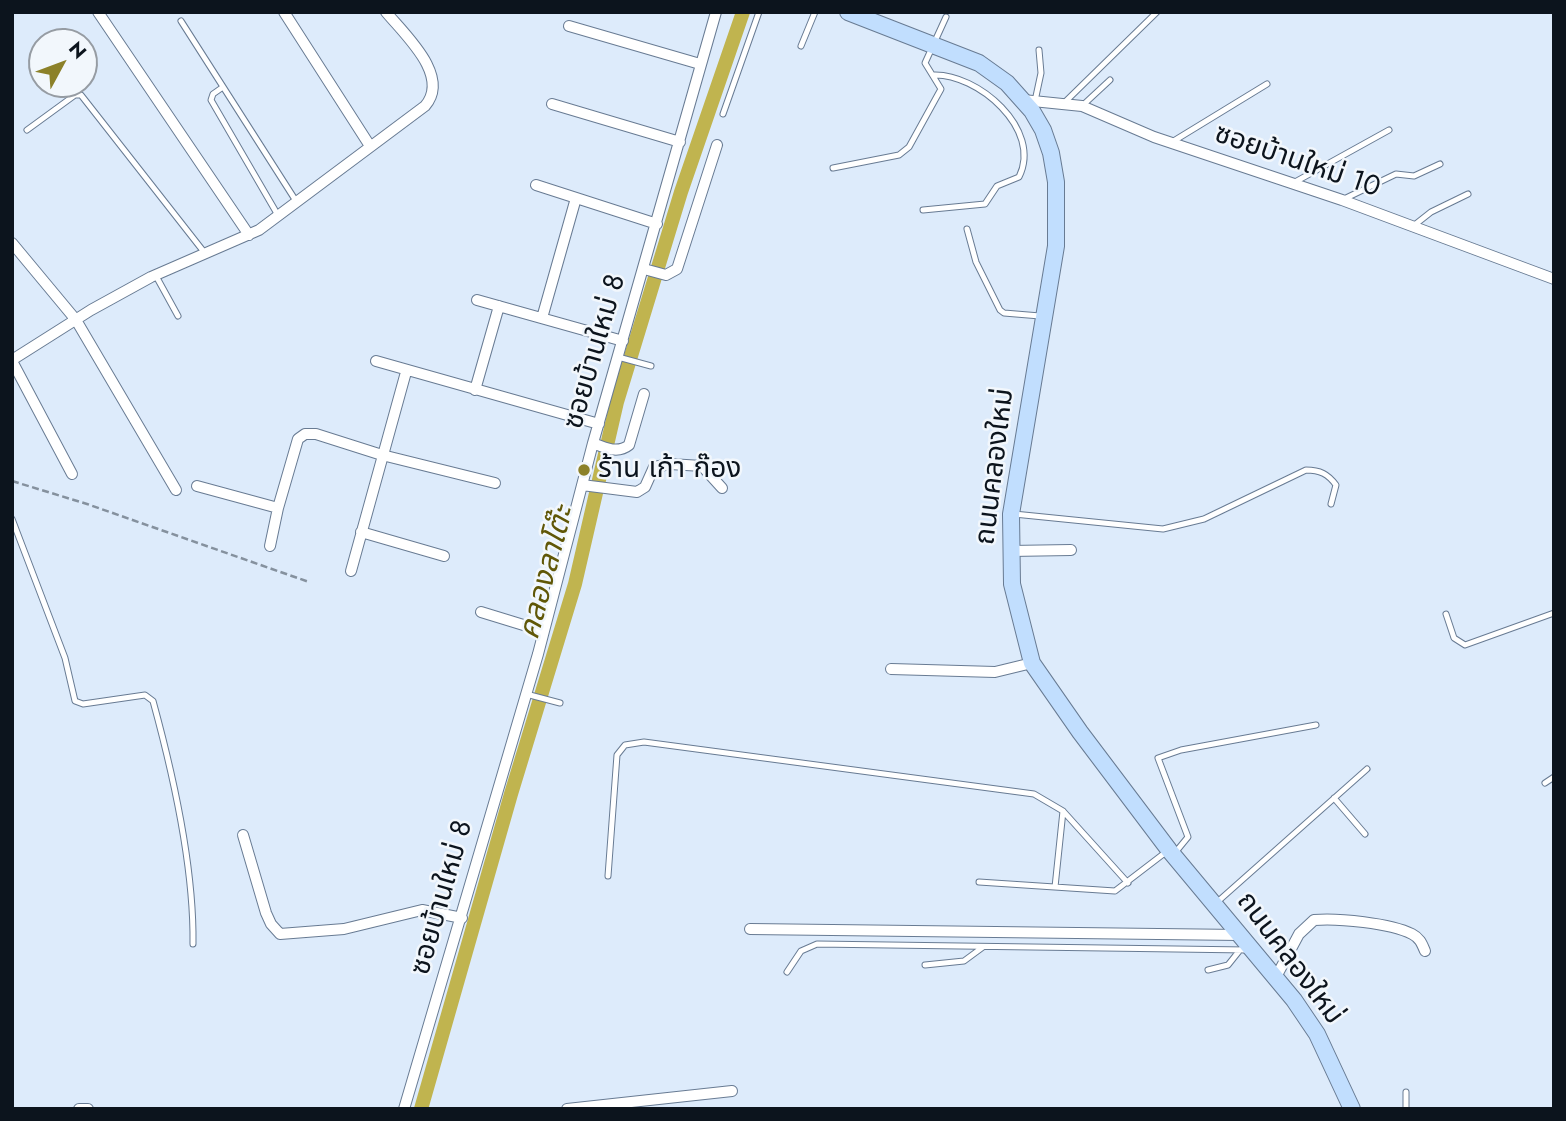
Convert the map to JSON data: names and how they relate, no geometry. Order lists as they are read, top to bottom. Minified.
{"streets":{"street":["ซอยบ้านใหม่ 10","ซอยบ้านใหม่ 8","ถนนคลองใหม่"]},"crossings":[["ซอยบ้านใหม่ 10","ถนนคลองใหม่"]],"water":["คลองลาโต๊ะ"],"places":["ร้าน เก้า ก๊อง"],"north":"top right"}
